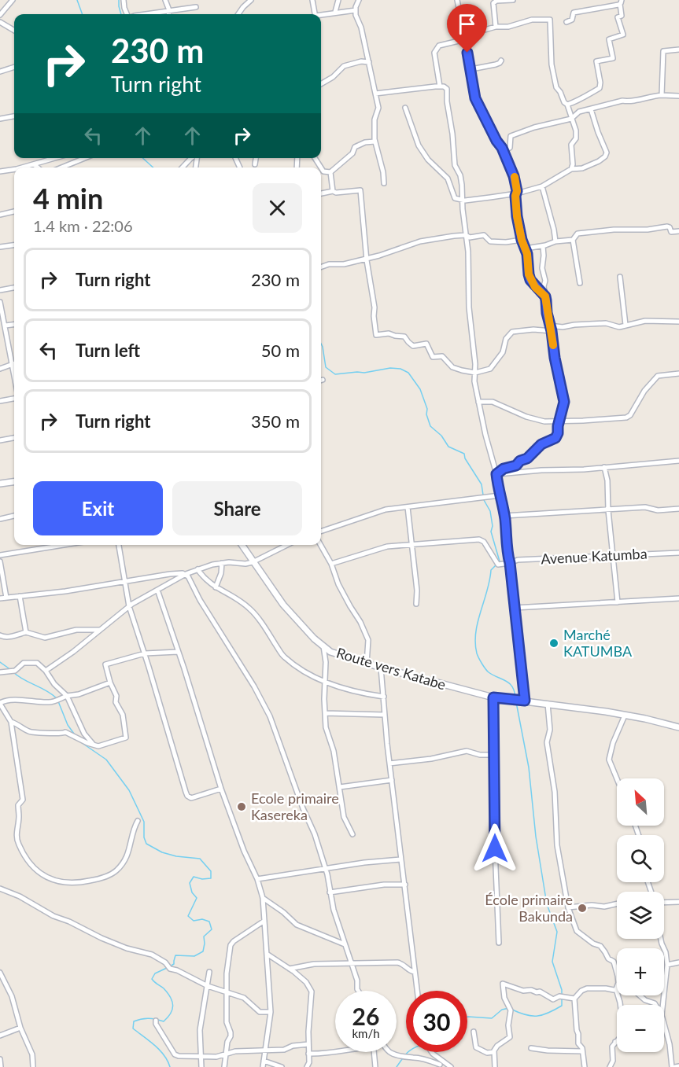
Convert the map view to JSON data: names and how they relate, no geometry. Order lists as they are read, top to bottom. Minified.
{"streets":{"street":["Avenue Katumba","Route vers Katabe"]},"places":["Marché KATUMBA","Ecole primaire Kasereka","École primaire Bakunda"],"north":"top left","page":{"turn":["230 m","Turn right"],"heading":["4 min","1.4 km · 22:06"],"list":[{"name":"Turn right","value":"230 m"},{"name":"Turn left","value":"50 m"},{"name":"Turn right","value":"350 m"}],"buttons":["Exit","Share"],"map_buttons":["+","−"],"speed":"26 km/h","limit":"30"}}
